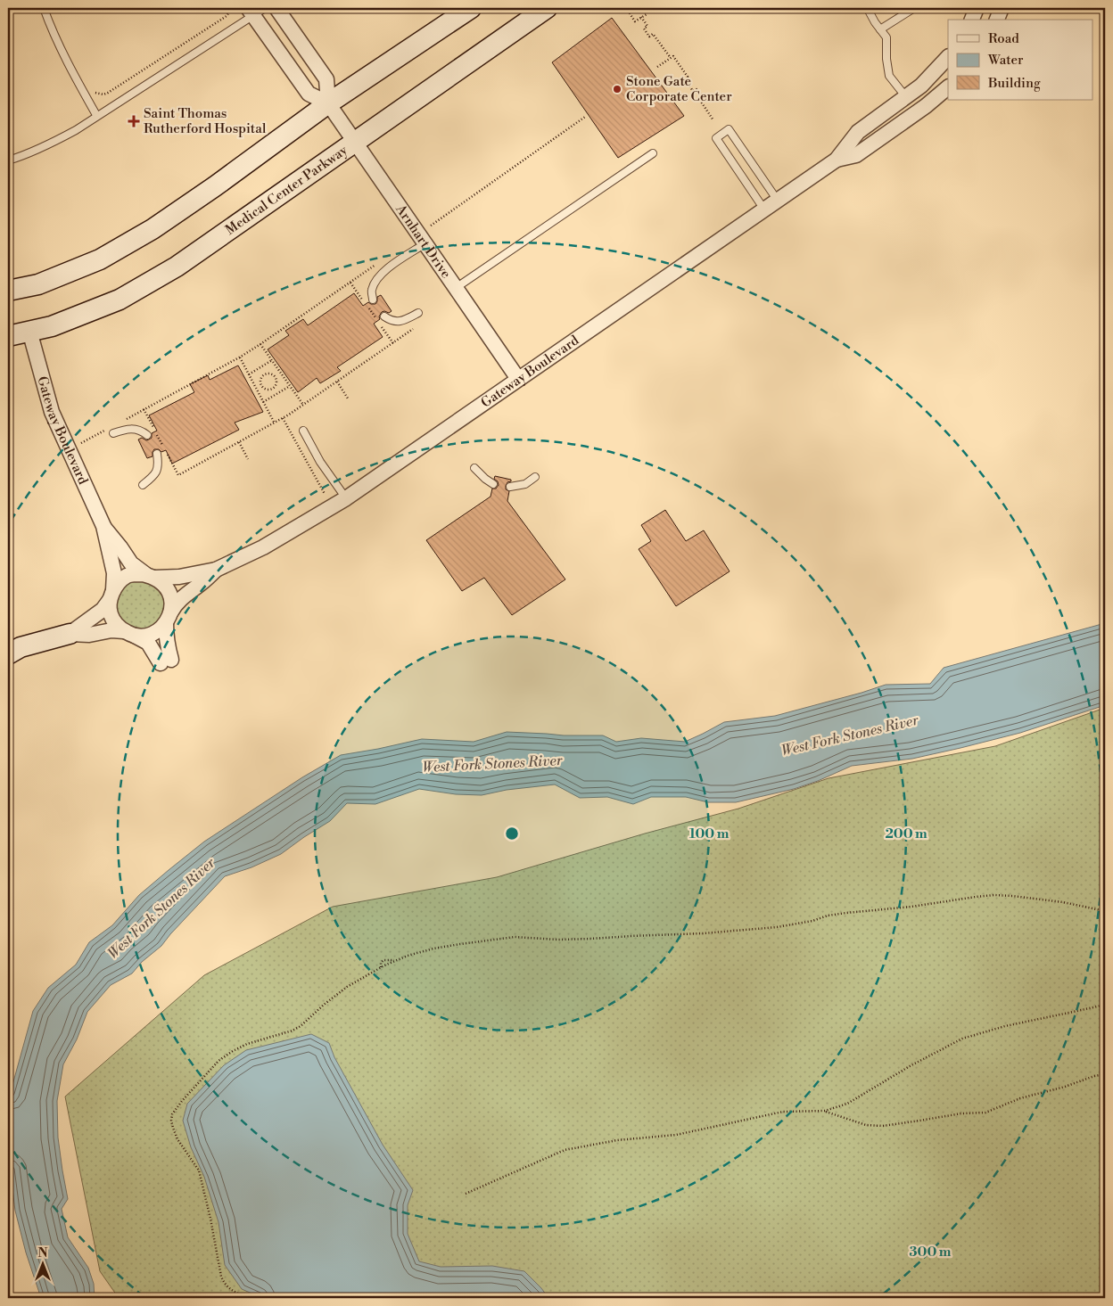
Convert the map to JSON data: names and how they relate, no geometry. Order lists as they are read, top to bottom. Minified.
{"streets":{"main road":["Medical Center Parkway"],"street":["Arnhart Drive","Gateway Boulevard"]},"crossings":[["Medical Center Parkway","Arnhart Drive"],["Medical Center Parkway","Gateway Boulevard"],["Arnhart Drive","Gateway Boulevard"]],"water":["West Fork Stones River"],"places":{"other":["Stone Gate Corporate Center"],"health":["Saint Thomas Rutherford Hospital"]},"legend":["Road","Water","Building"],"north":"top","rings":["100 m","200 m","300 m"]}
